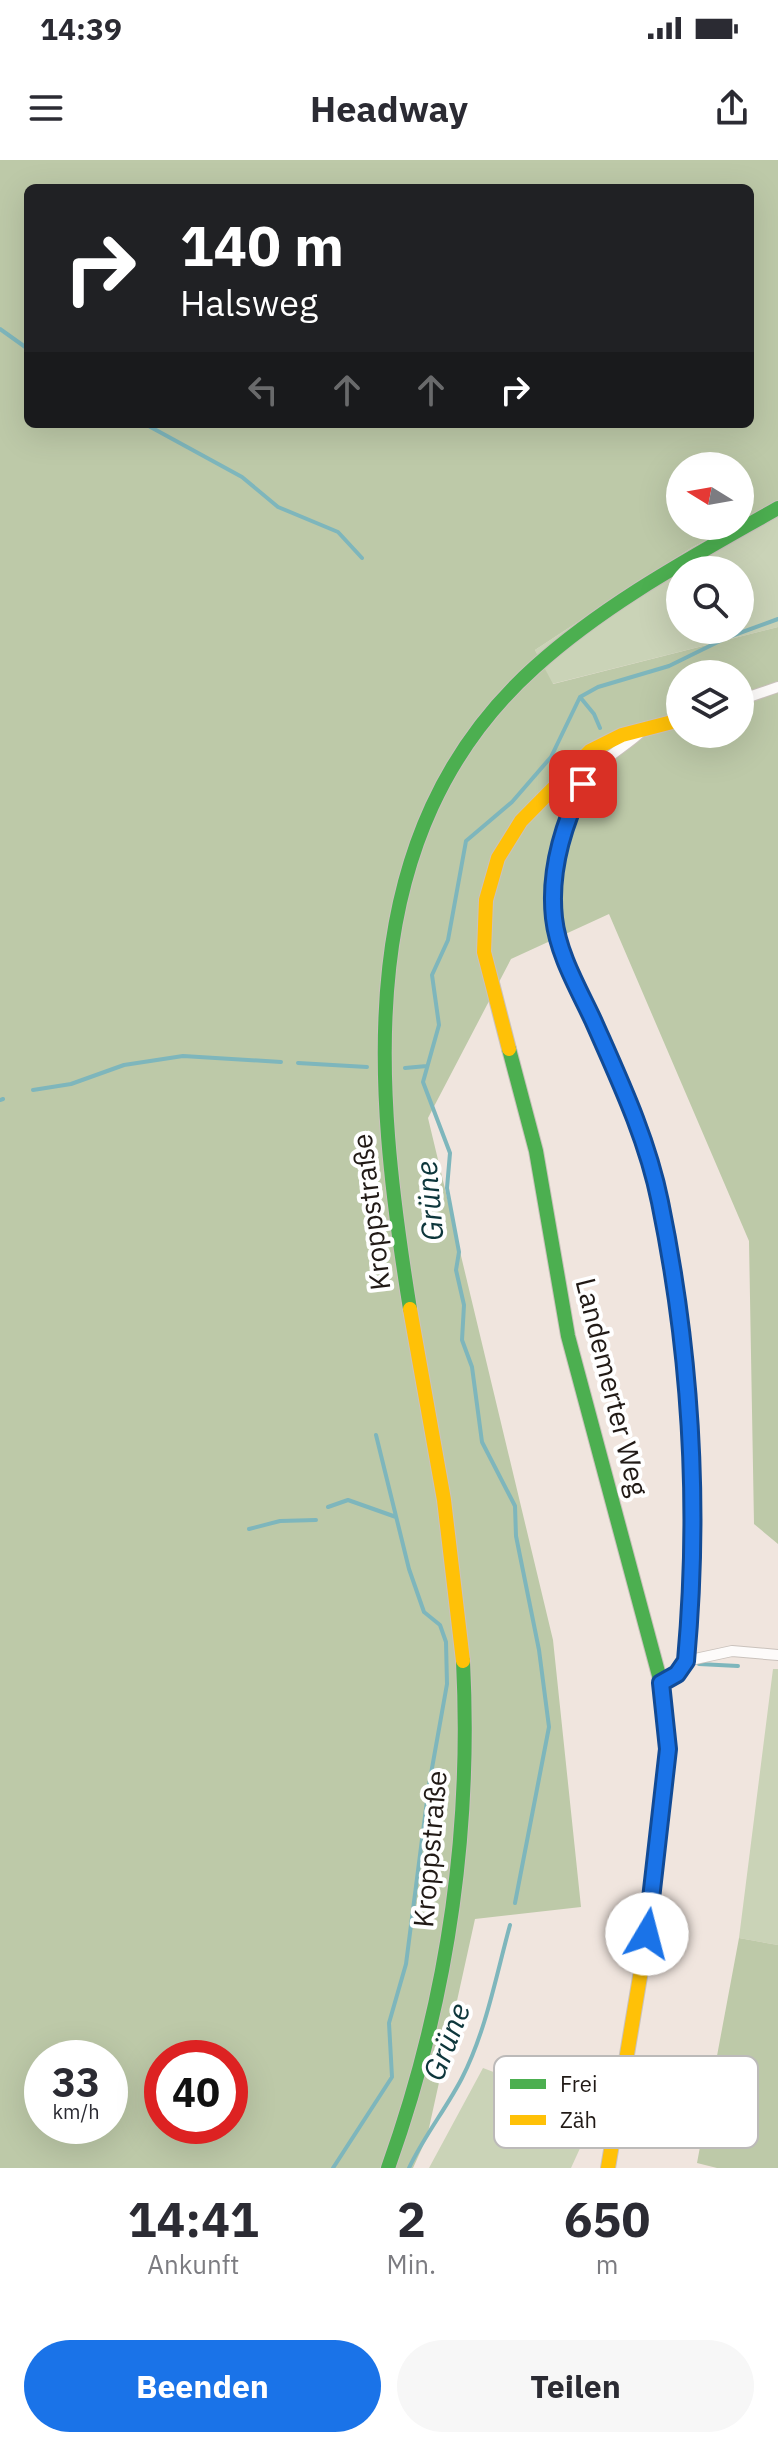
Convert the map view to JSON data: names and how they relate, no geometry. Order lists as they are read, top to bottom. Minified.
{"streets":{"street":["Kroppstraße","Landemerter Weg"]},"water":["Grüne"],"legend":["Frei","Zäh"],"north":"left","page":{"status":"14:39","header":"Headway","turn":["140 m","Halsweg"],"speed":"33 km/h","limit":"40","eta":["14:41","Ankunft","2","Min.","650","m"],"buttons":["Beenden","Teilen"]}}
